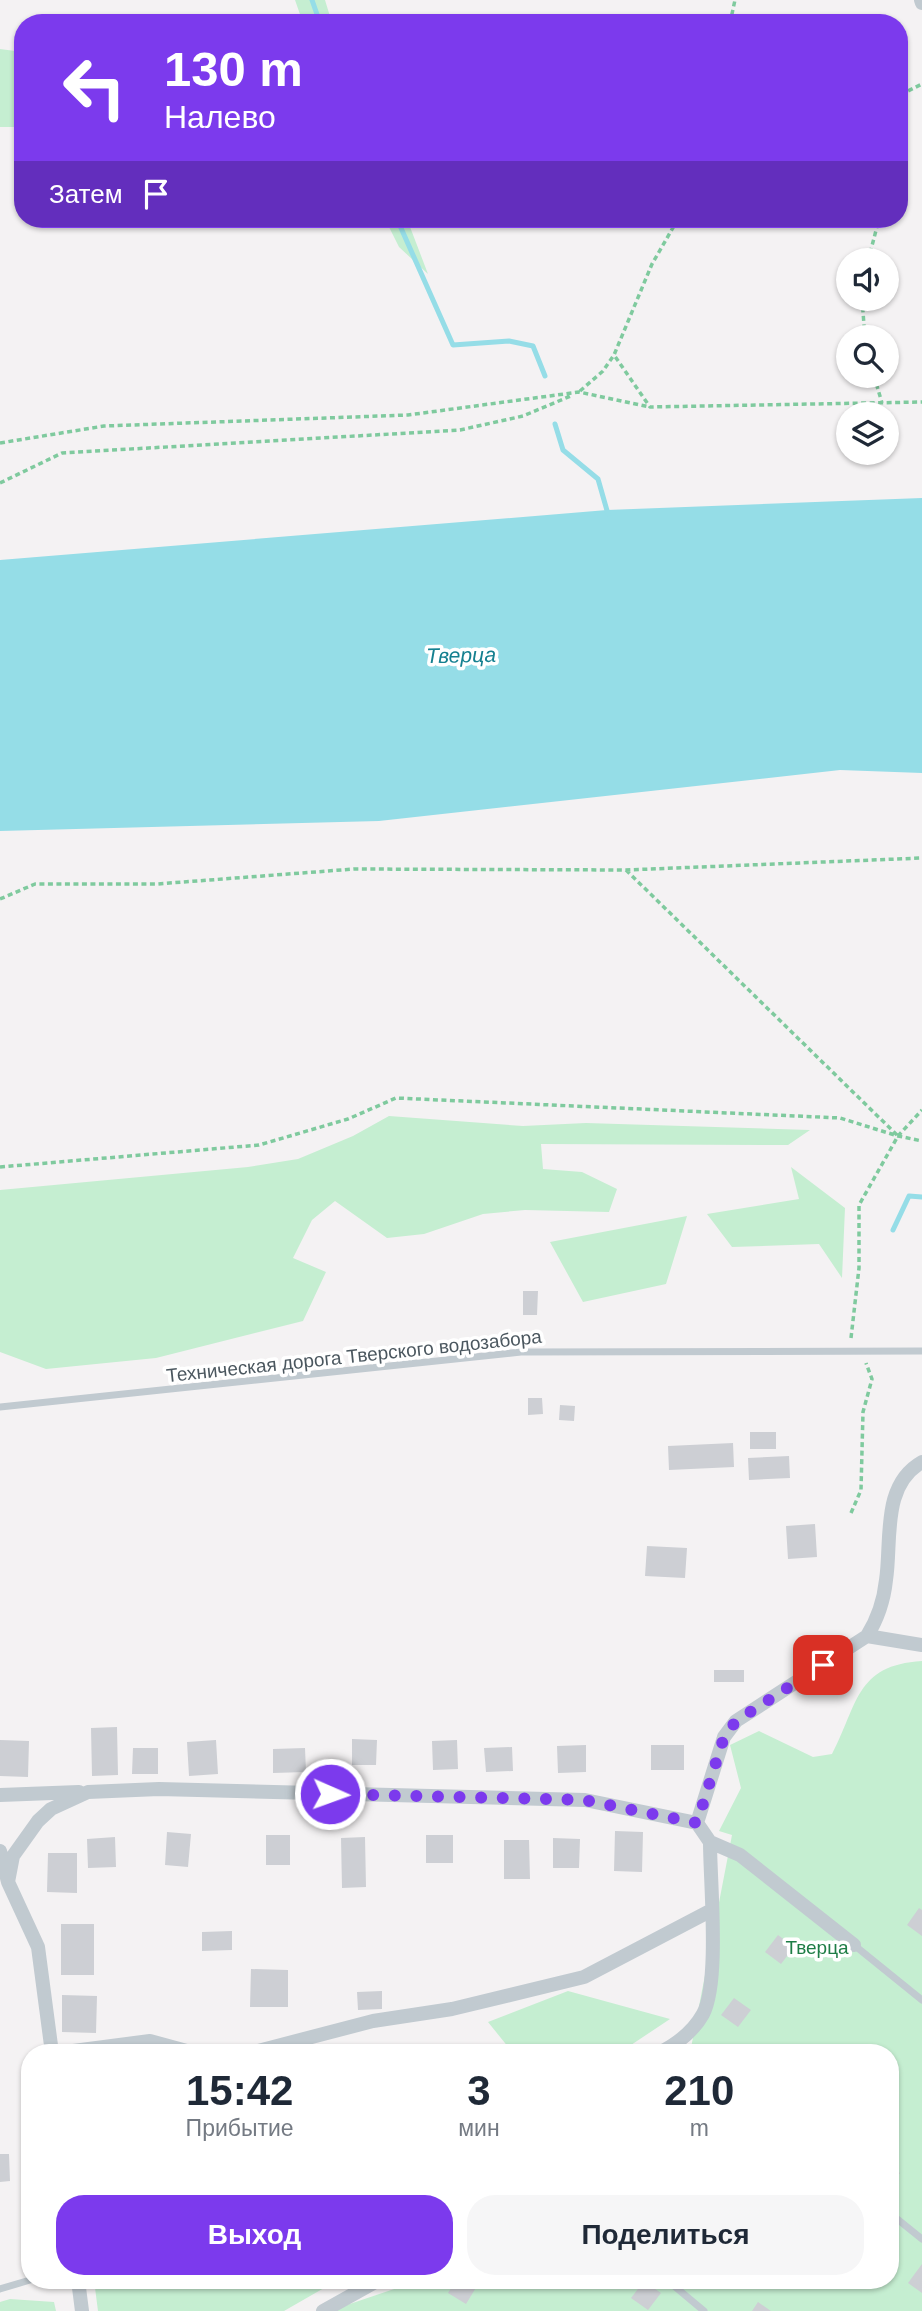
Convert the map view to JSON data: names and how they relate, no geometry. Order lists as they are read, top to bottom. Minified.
{"streets":{"lane":["Техническая дорога Тверского водозабора"]},"water":["Тверца"],"parks":["Тверца"],"page":{"turn":["130 m","Налево"],"then":"Затем","eta":["15:42","Прибытие","3","мин","210","m"],"buttons":["Выход","Поделиться"]}}
